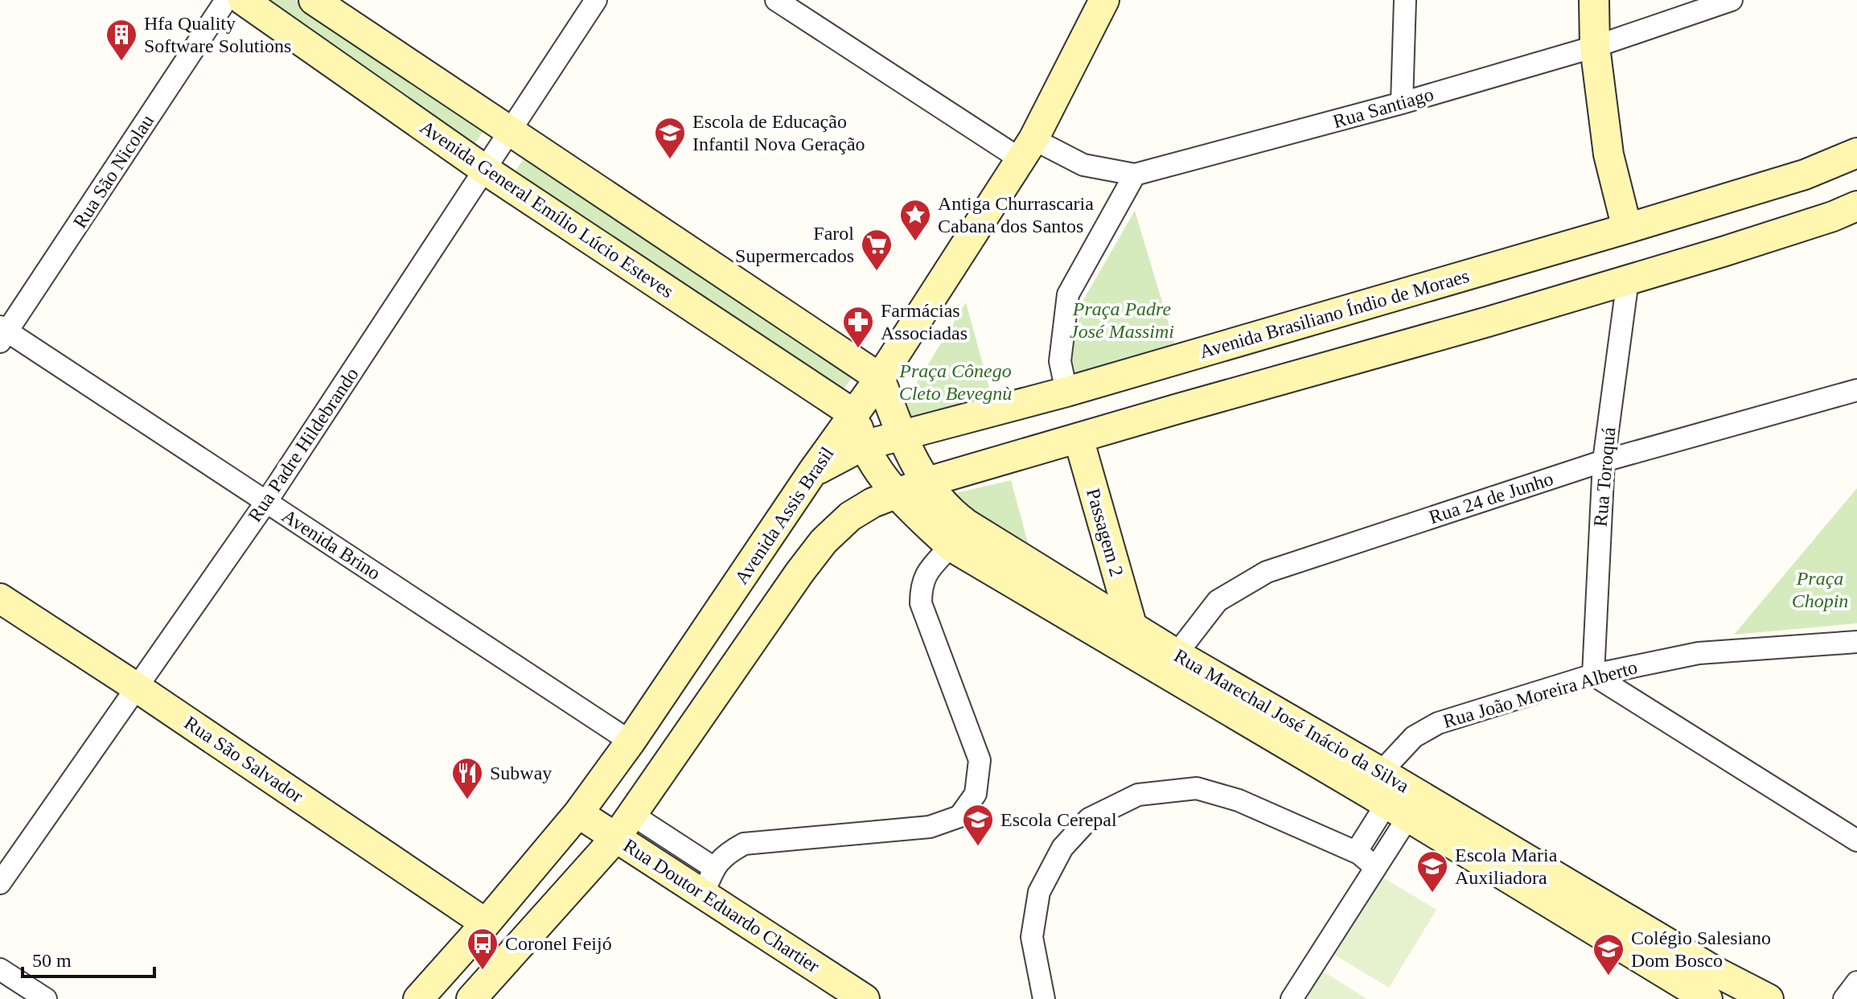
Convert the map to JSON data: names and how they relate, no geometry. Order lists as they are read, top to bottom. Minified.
{"streets":{"main road":["Avenida General Emílio Lúcio Esteves","Avenida Brasiliano Índio de Moraes","Avenida Assis Brasil","Passagem 2","Rua Marechal José Inácio da Silva","Rua São Salvador","Rua Doutor Eduardo Chartier"],"street":["Rua Santiago","Rua São Nicolau","Rua Padre Hildebrando","Rua Toroquá","Rua 24 de Junho","Avenida Brino","Rua João Moreira Alberto"]},"crossings":[["Rua Santiago","Avenida Assis Brasil"],["Rua São Nicolau","Avenida Brino"],["Avenida General Emílio Lúcio Esteves","Rua Padre Hildebrando"],["Avenida General Emílio Lúcio Esteves","Avenida Assis Brasil"],["Avenida General Emílio Lúcio Esteves","Rua Marechal José Inácio da Silva"],["Avenida Brasiliano Índio de Moraes","Avenida Assis Brasil"],["Avenida Brasiliano Índio de Moraes","Rua Marechal José Inácio da Silva"],["Rua Padre Hildebrando","Avenida Brino"],["Rua Padre Hildebrando","Rua São Salvador"],["Rua Toroquá","Rua 24 de Junho"],["Rua Toroquá","Rua João Moreira Alberto"],["Rua 24 de Junho","Rua Marechal José Inácio da Silva"],["Avenida Assis Brasil","Avenida Brino"],["Avenida Assis Brasil","Rua Marechal José Inácio da Silva"],["Avenida Assis Brasil","Rua São Salvador"],["Avenida Assis Brasil","Rua Doutor Eduardo Chartier"],["Passagem 2","Rua Marechal José Inácio da Silva"],["Rua João Moreira Alberto","Rua Marechal José Inácio da Silva"]],"parks":["Praça Padre José Massimi","Praça Cônego Cleto Bevegnù","Praça Chopin"],"places":{"building":["Hfa Quality Software Solutions"],"school or university":["Escola de Educação Infantil Nova Geração","Escola Cerepal","Escola Maria Auxiliadora","Colégio Salesiano Dom Bosco"],"place":["Antiga Churrascaria Cabana dos Santos"],"supermarket":["Farol Supermercados"],"pharmacy":["Farmácias Associadas"],"restaurant":["Subway"],"bus stop":["Coronel Feijó"]},"scale_bar":"50 m"}
